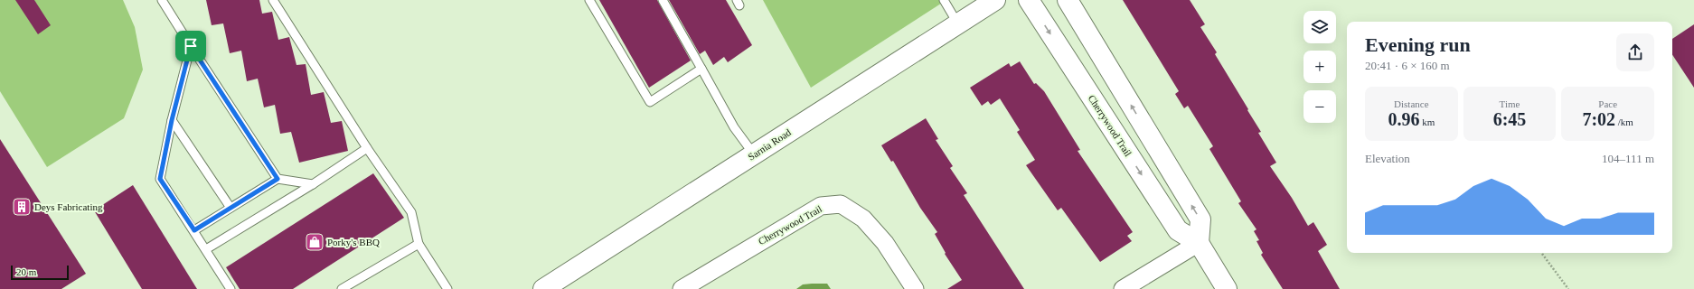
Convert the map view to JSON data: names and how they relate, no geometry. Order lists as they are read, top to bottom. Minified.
{"streets":{"street":["Cherrywood Trail","Sarnia Road"]},"places":{"building":["Deys Fabricating"],"shop":["Porky's BBQ"]},"scale_bar":"20 m","page":{"map_buttons":["+","−"],"heading":["Evening run","20:41 · 6 × 160 m"],"stats":[["Distance","0.96 km"],["Time","6:45"],["Pace","7:02 /km"]],"chart":["Elevation","104–111 m"],"scale":"20 m"}}
